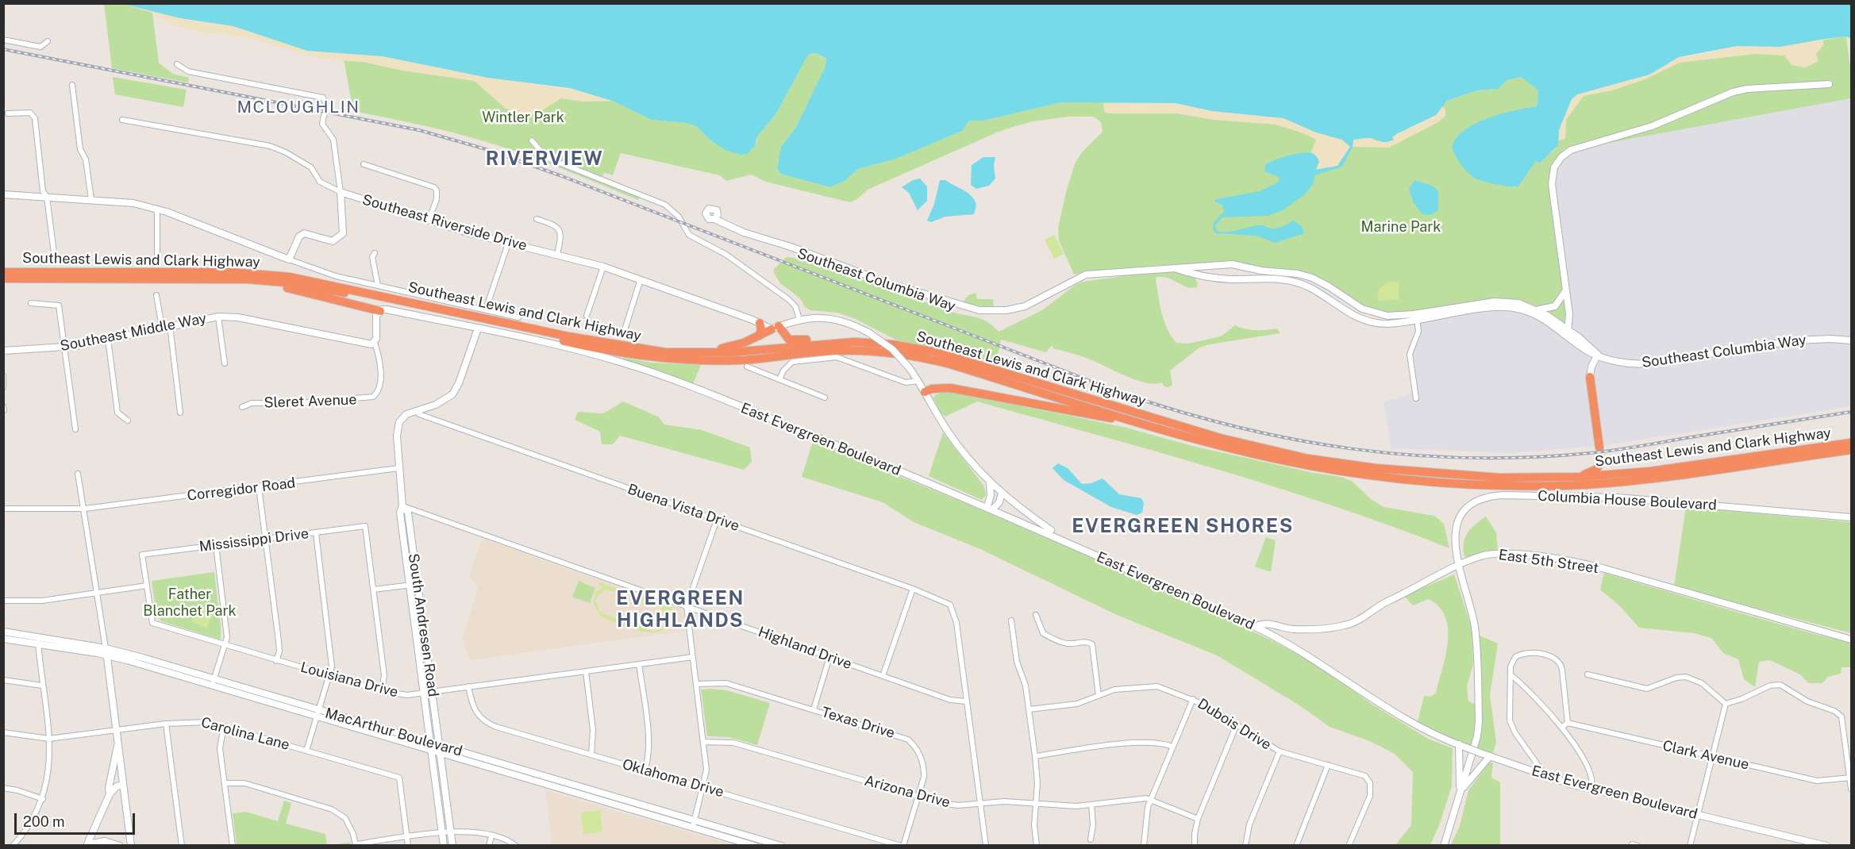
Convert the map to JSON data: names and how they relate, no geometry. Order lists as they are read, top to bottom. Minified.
{"streets":{"highway":["Southeast Lewis and Clark Highway"],"street":["Southeast Riverside Drive","Southeast Columbia Way","Southeast Middle Way","Sleret Avenue","East Evergreen Boulevard","Corregidor Road","Columbia House Boulevard","Buena Vista Drive","Mississippi Drive","East 5th Street","South Andresen Road","Highland Drive","Louisiana Drive","Texas Drive","Dubois Drive","MacArthur Boulevard","Carolina Lane","Clark Avenue","Oklahoma Drive","Arizona Drive"]},"crossings":[["Southeast Middle Way","Sleret Avenue"],["Sleret Avenue","East Evergreen Boulevard"],["East Evergreen Boulevard","East 5th Street"],["East Evergreen Boulevard","South Andresen Road"],["Corregidor Road","South Andresen Road"],["Columbia House Boulevard","East 5th Street"],["Buena Vista Drive","South Andresen Road"],["Buena Vista Drive","Highland Drive"],["Mississippi Drive","Louisiana Drive"],["South Andresen Road","Highland Drive"],["South Andresen Road","Louisiana Drive"],["South Andresen Road","MacArthur Boulevard"],["Louisiana Drive","Oklahoma Drive"],["Texas Drive","Oklahoma Drive"],["Texas Drive","Arizona Drive"]],"districts":["MCLOUGHLIN","RIVERVIEW","EVERGREEN SHORES","EVERGREEN HIGHLANDS"],"parks":["Wintler Park","Marine Park","Father Blanchet Park"],"scale_bar":"200 m"}
